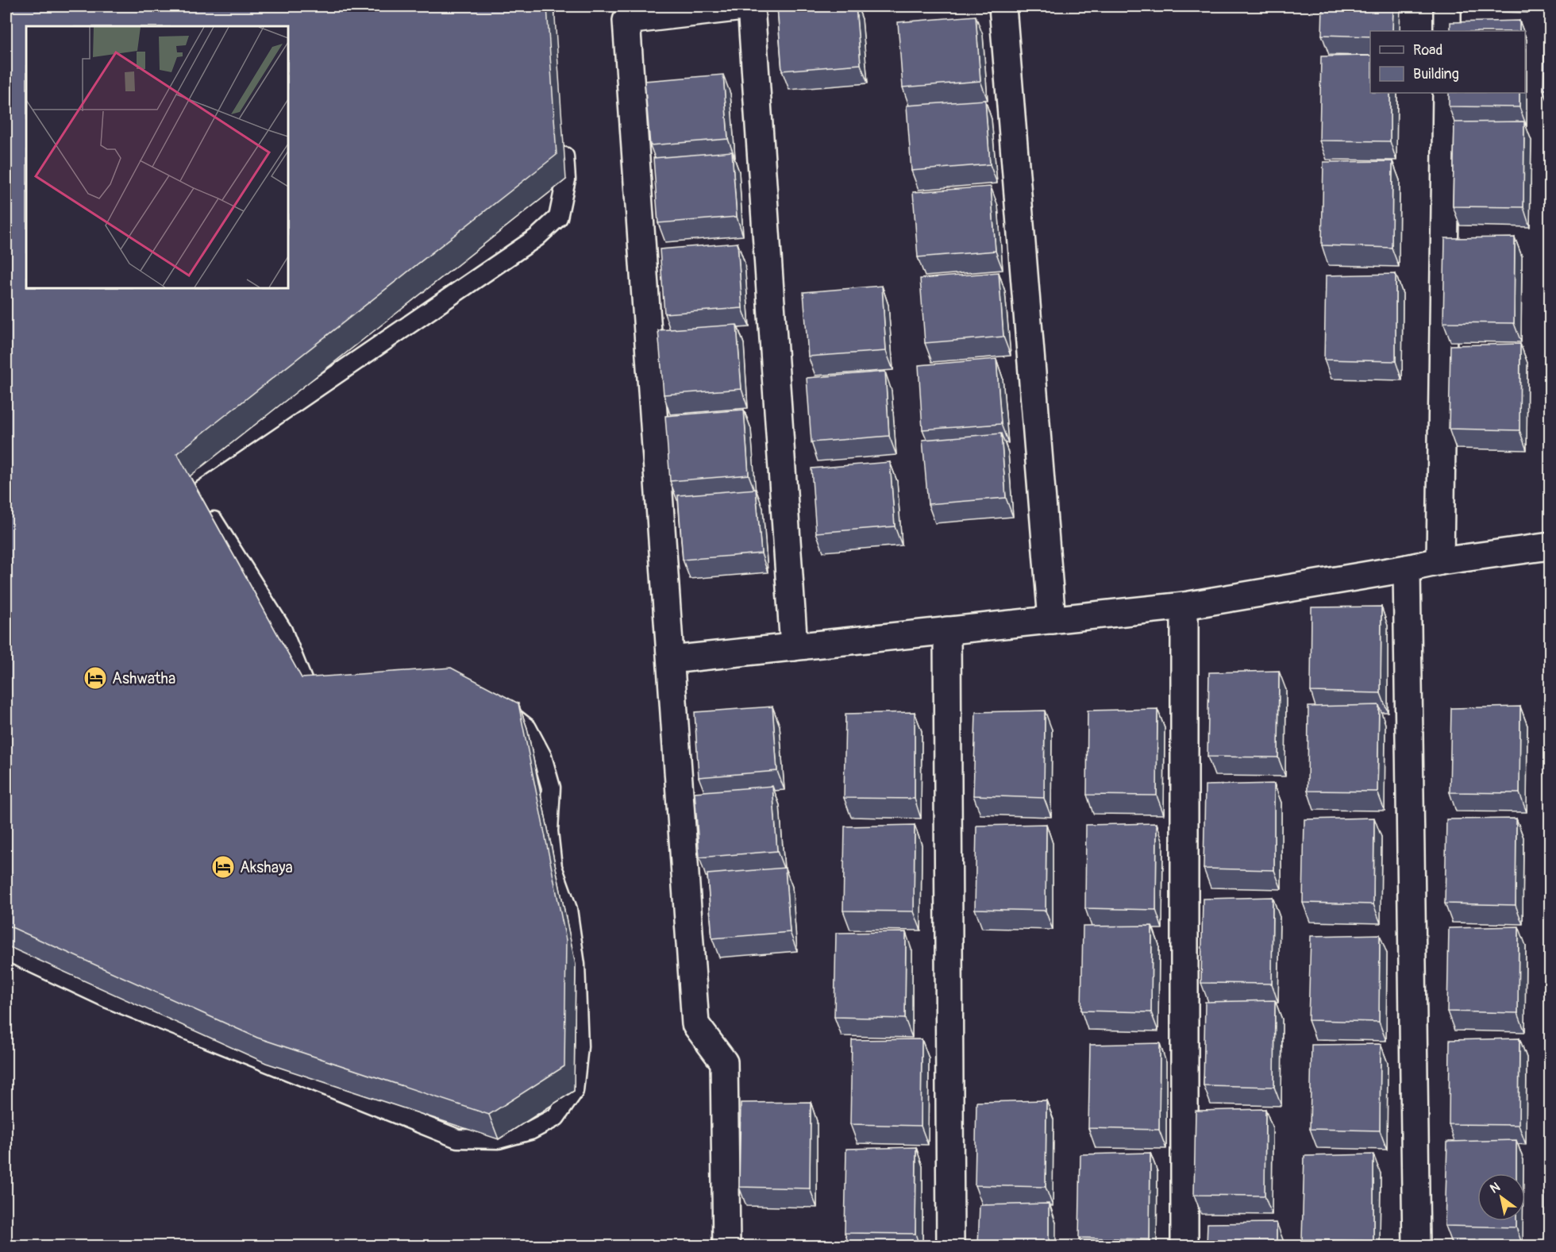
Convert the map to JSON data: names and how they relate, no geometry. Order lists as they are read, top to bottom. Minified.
{"places":{"hotel":["Ashwatha","Akshaya"]},"legend":["Road","Building"],"north":"top left"}
